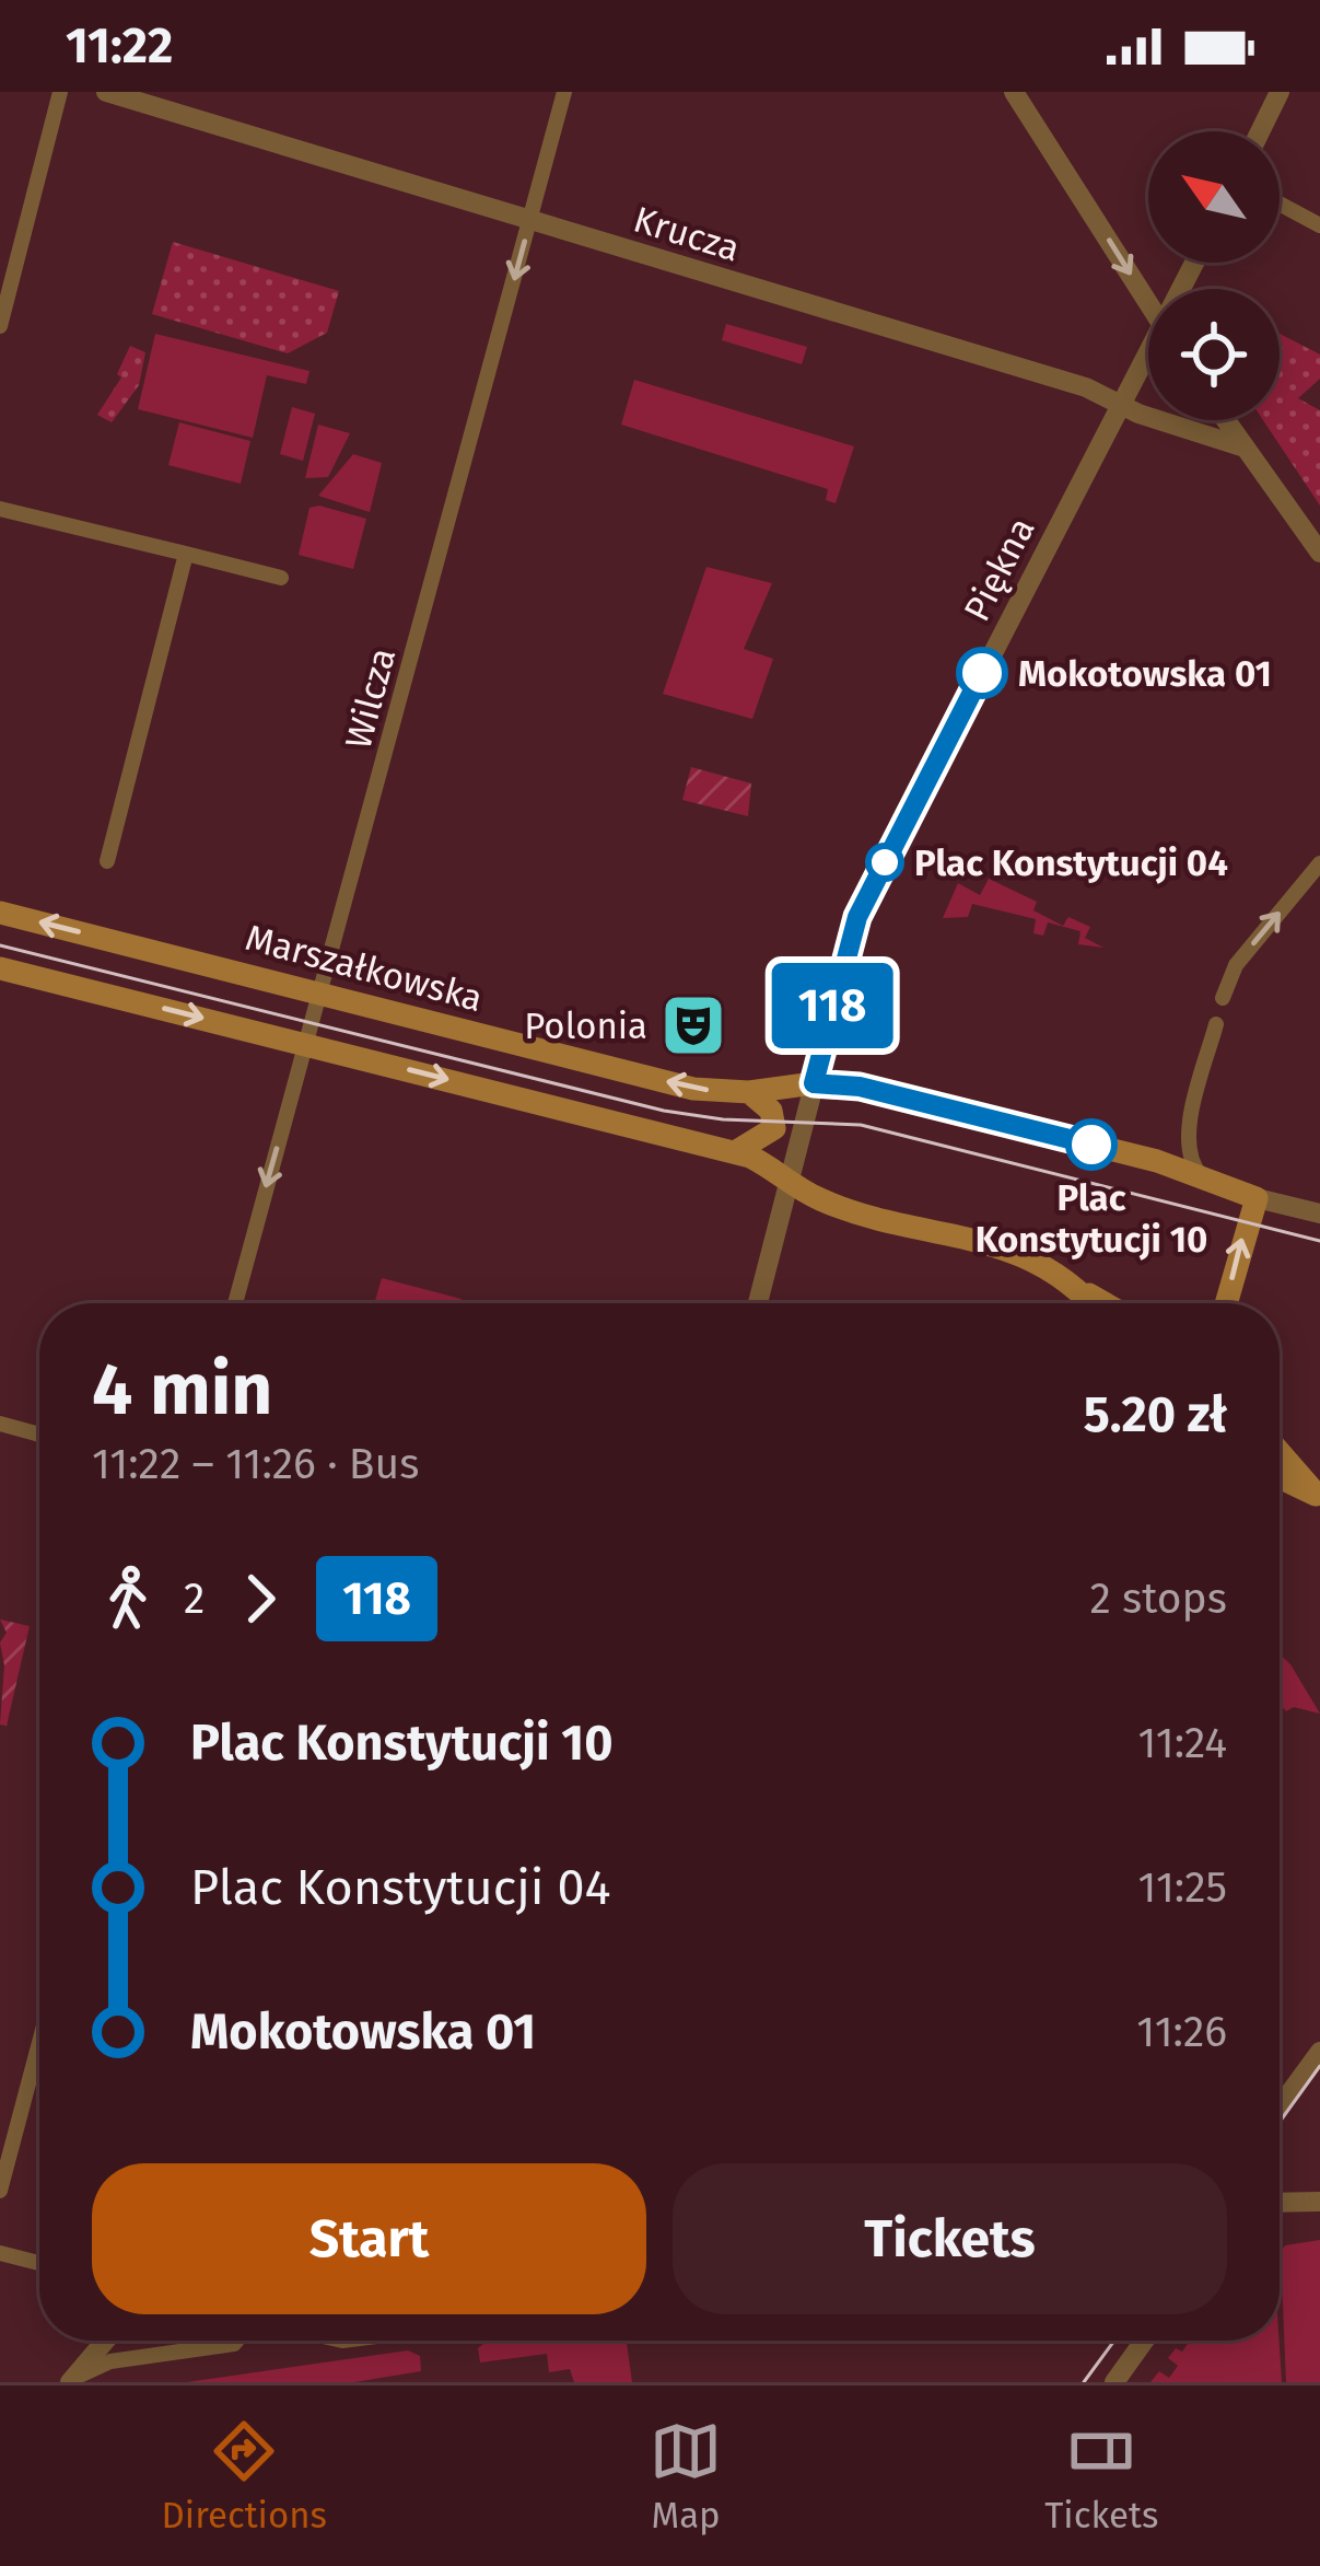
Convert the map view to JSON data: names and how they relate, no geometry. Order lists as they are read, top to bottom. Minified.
{"streets":{"main road":["Marszałkowska"],"street":["Krucza","Piękna","Wilcza"]},"crossings":[["Krucza","Piękna"],["Krucza","Wilcza"],["Piękna","Marszałkowska"],["Wilcza","Marszałkowska"]],"one_way":["Wilcza"],"places":{"other":["Mokotowska 01","Plac Konstytucji 04","Plac Konstytucji 10"],"theatre":["Polonia"]},"lines":["bus line 118"],"north":"top left","page":{"status":"11:22","on_map":"118","heading":["4 min","11:22 – 11:26 · Bus","5.20 zł"],"legs":["2","118","2 stops"],"list":[{"name":"Plac Konstytucji 10","value":"11:24"},{"name":"Plac Konstytucji 04","value":"11:25"},{"name":"Mokotowska 01","value":"11:26"}],"buttons":["Start","Tickets"],"tabs":["Directions","Map","Tickets"]}}
